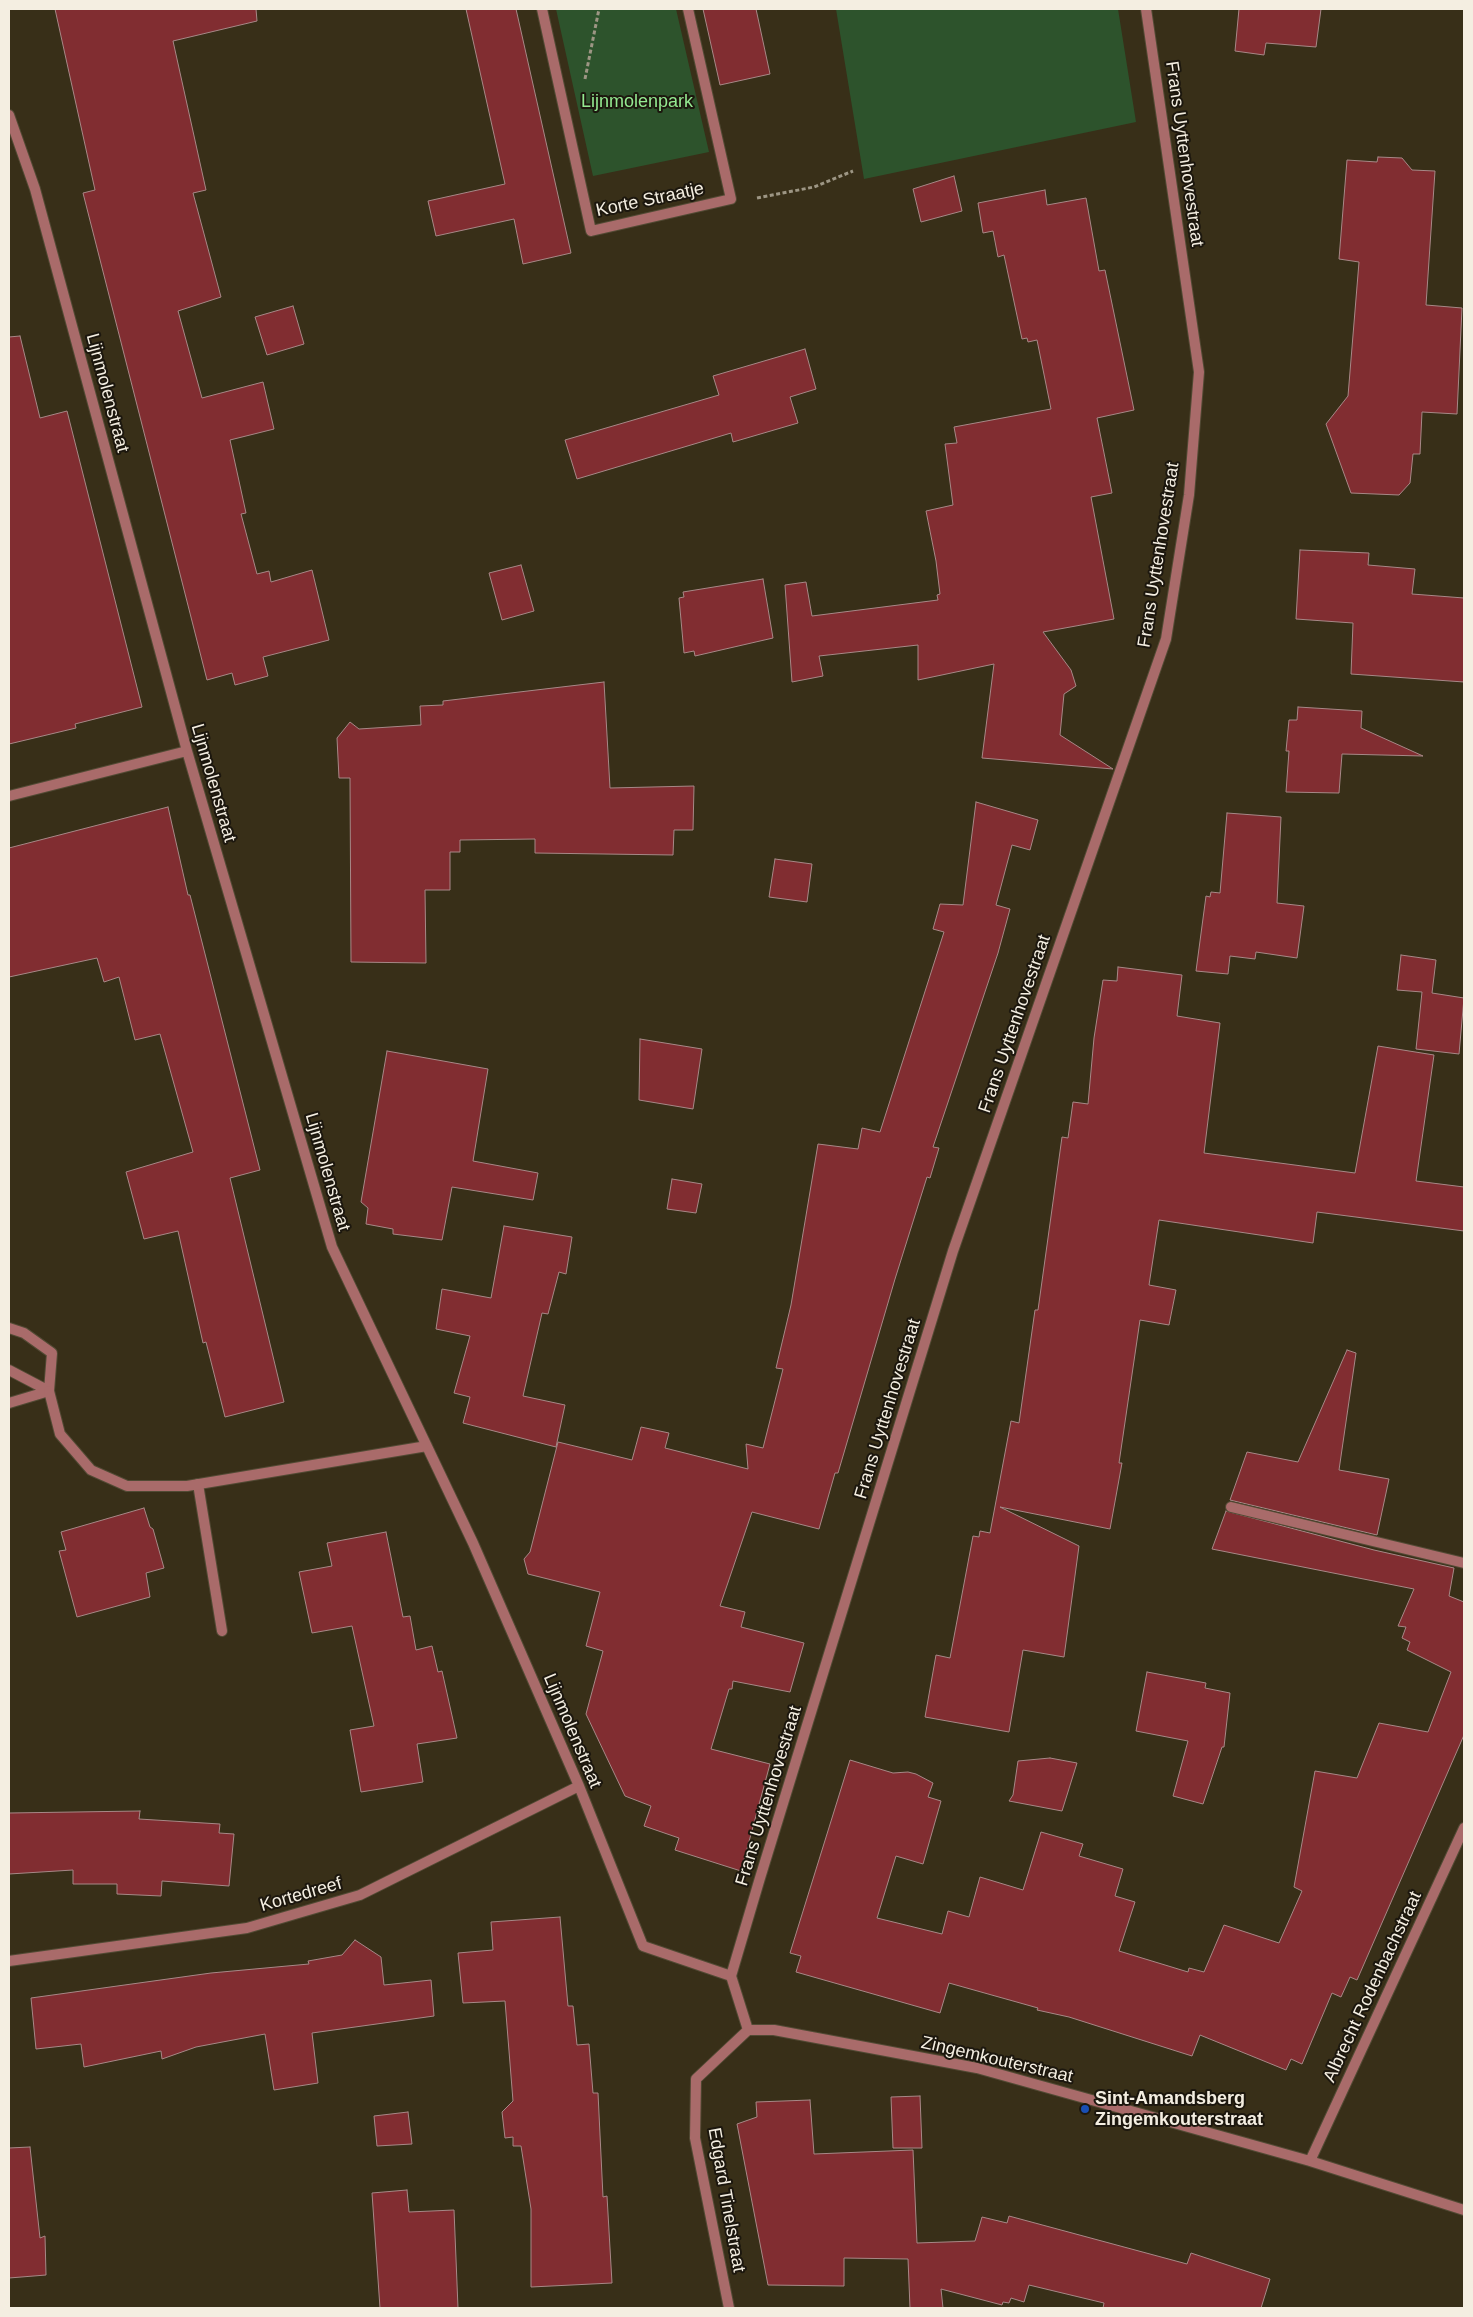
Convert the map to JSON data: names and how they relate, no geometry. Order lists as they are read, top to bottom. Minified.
{"streets":{"street":["Frans Uyttenhovestraat","Korte Straatje","Lijnmolenstraat","Kortedreef","Albrecht Rodenbachstraat","Zingemkouterstraat","Edgard Tinelstraat"]},"crossings":[["Frans Uyttenhovestraat","Lijnmolenstraat"],["Lijnmolenstraat","Kortedreef"],["Albrecht Rodenbachstraat","Zingemkouterstraat"],["Zingemkouterstraat","Edgard Tinelstraat"]],"parks":["Lijnmolenpark"],"places":["Sint-Amandsberg Zingemkouterstraat"]}
